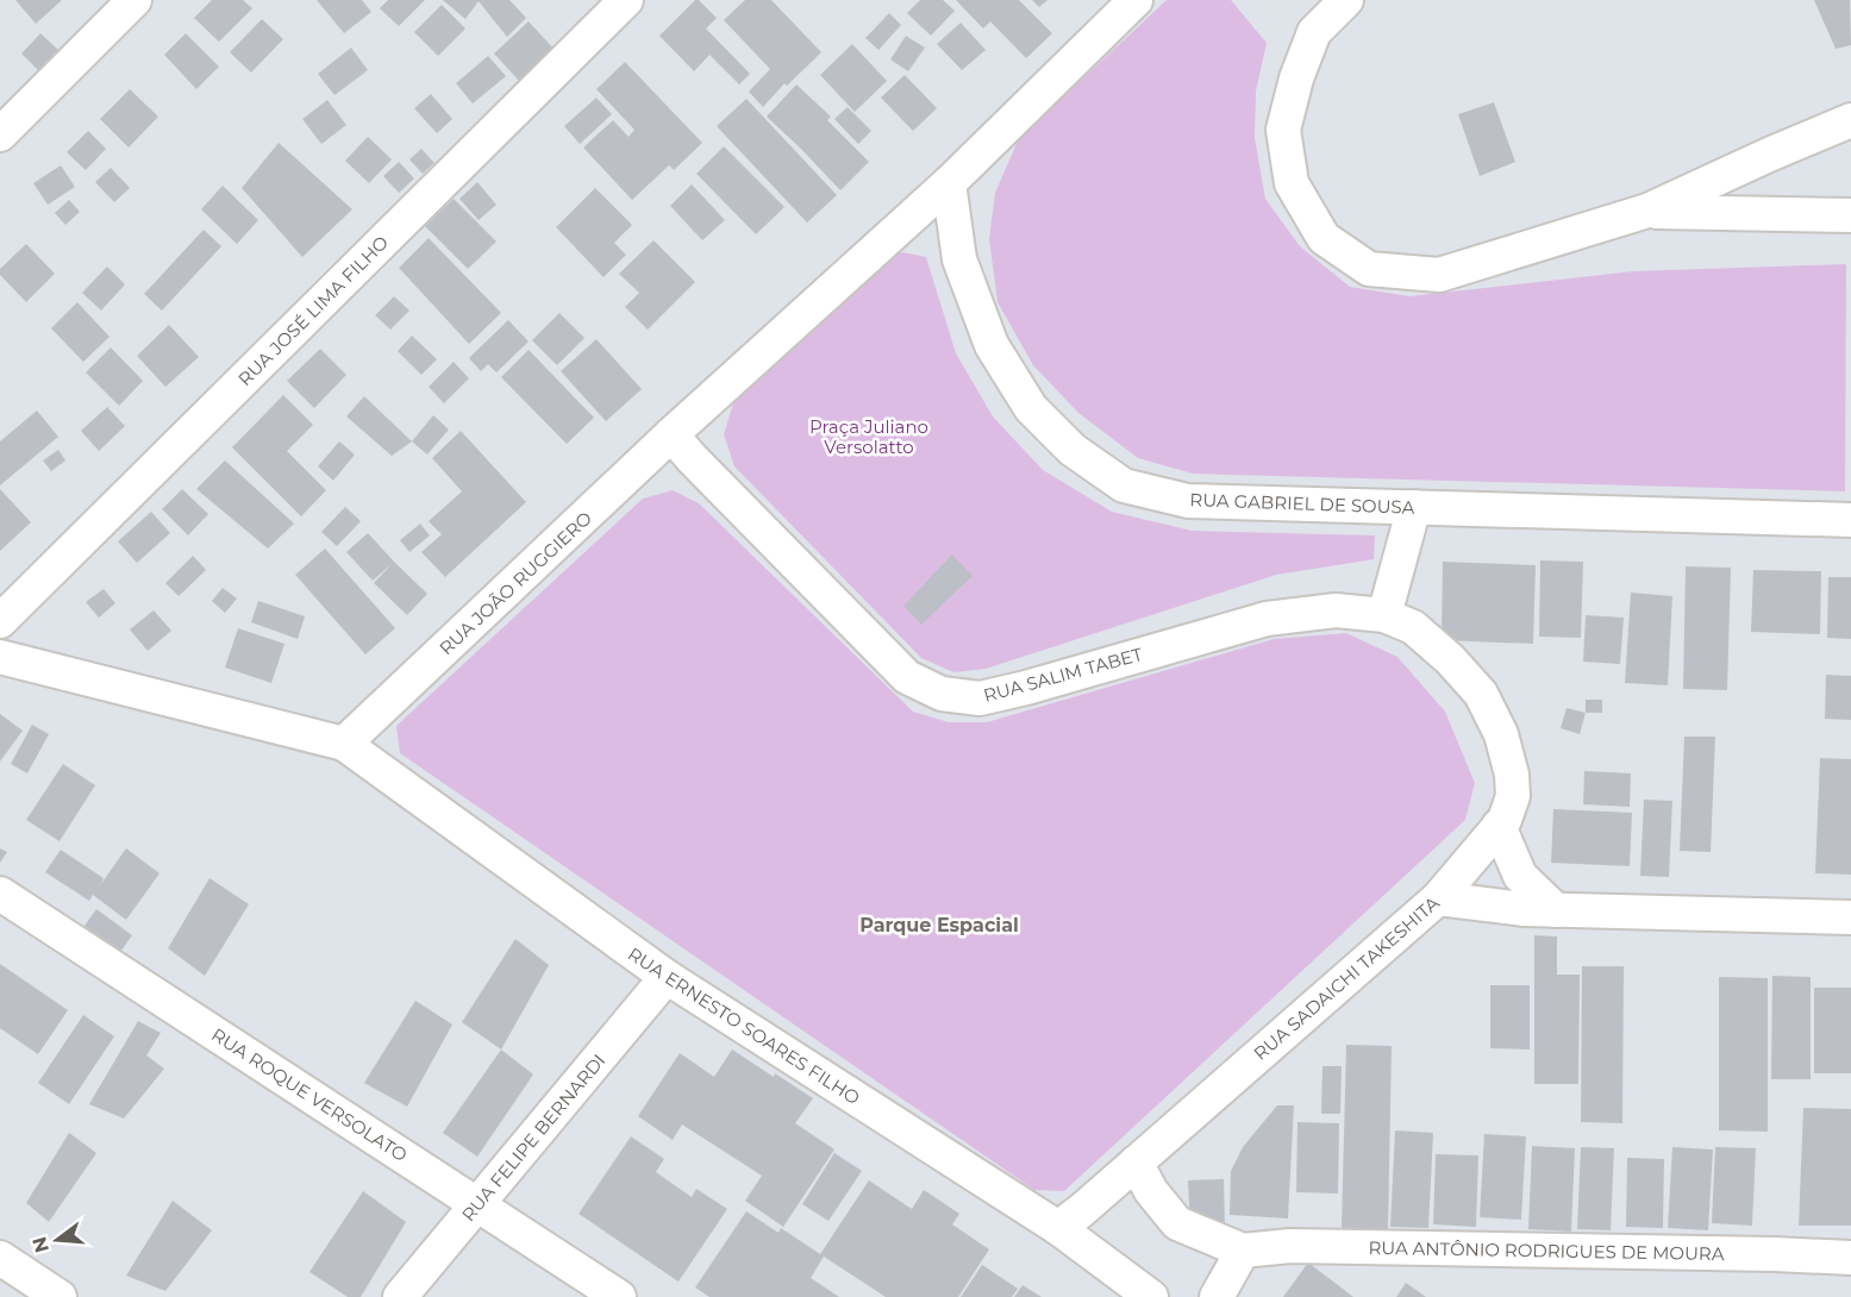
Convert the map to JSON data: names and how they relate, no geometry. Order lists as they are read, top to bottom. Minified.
{"streets":{"street":["RUA JOSÉ LIMA FILHO","RUA GABRIEL DE SOUSA","RUA JOÃO RUGGIERO","RUA SALIM TABET","RUA SADAICHI TAKESHITA","RUA ERNESTO SOARES FILHO","RUA ROQUE VERSOLATO","RUA FELIPE BERNARDI","RUA ANTÔNIO RODRIGUES DE MOURA"]},"crossings":[["RUA GABRIEL DE SOUSA","RUA JOÃO RUGGIERO"],["RUA JOÃO RUGGIERO","RUA SALIM TABET"],["RUA JOÃO RUGGIERO","RUA ERNESTO SOARES FILHO"],["RUA SALIM TABET","RUA SADAICHI TAKESHITA"],["RUA SADAICHI TAKESHITA","RUA ERNESTO SOARES FILHO"],["RUA SADAICHI TAKESHITA","RUA ANTÔNIO RODRIGUES DE MOURA"],["RUA ERNESTO SOARES FILHO","RUA FELIPE BERNARDI"],["RUA ROQUE VERSOLATO","RUA FELIPE BERNARDI"]],"districts":["Parque Espacial"],"parks":["Praça Juliano Versolatto"],"north":"left"}
